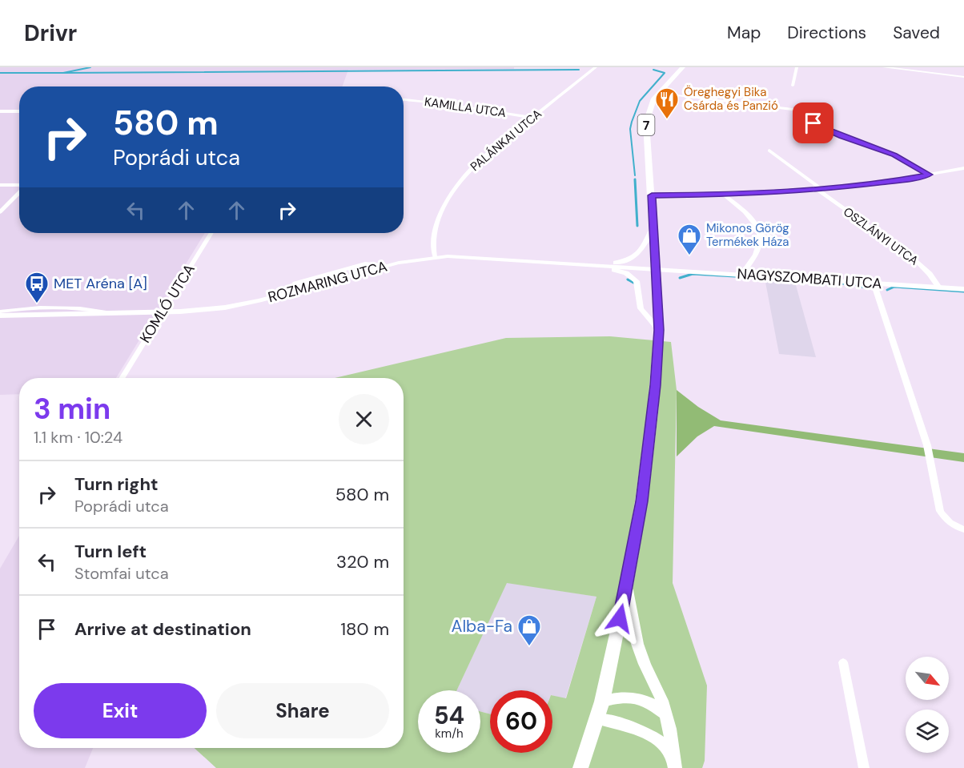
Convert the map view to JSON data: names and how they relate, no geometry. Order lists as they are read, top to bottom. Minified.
{"streets":{"main road":["7"],"street":["KAMILLA UTCA","PALÁNKAI UTCA","OSZLÁNYI UTCA","NAGYSZOMBATI UTCA","ROZMARING UTCA","KOMLÓ UTCA"]},"crossings":[["KAMILLA UTCA","PALÁNKAI UTCA"],["7","NAGYSZOMBATI UTCA"],["7","ROZMARING UTCA"],["PALÁNKAI UTCA","ROZMARING UTCA"],["OSZLÁNYI UTCA","NAGYSZOMBATI UTCA"],["NAGYSZOMBATI UTCA","ROZMARING UTCA"],["ROZMARING UTCA","KOMLÓ UTCA"]],"places":{"restaurant":["Öreghegyi Bika Csárda és Panzió"],"shop":["Mikonos Görög Termékek Háza","Alba-Fa"],"bus stop":["MET Aréna [A]"]},"north":"bottom right","page":{"header":"Drivr","nav":["Map","Directions","Saved"],"turn":["580 m","Poprádi utca"],"heading":["3 min","1.1 km · 10:24"],"list":[{"name":"Turn right","note":"Poprádi utca","value":"580 m"},{"name":"Turn left","note":"Stomfai utca","value":"320 m"},{"name":"Arrive at destination","value":"180 m"}],"buttons":["Exit","Share"],"speed":"54 km/h","limit":"60"}}
